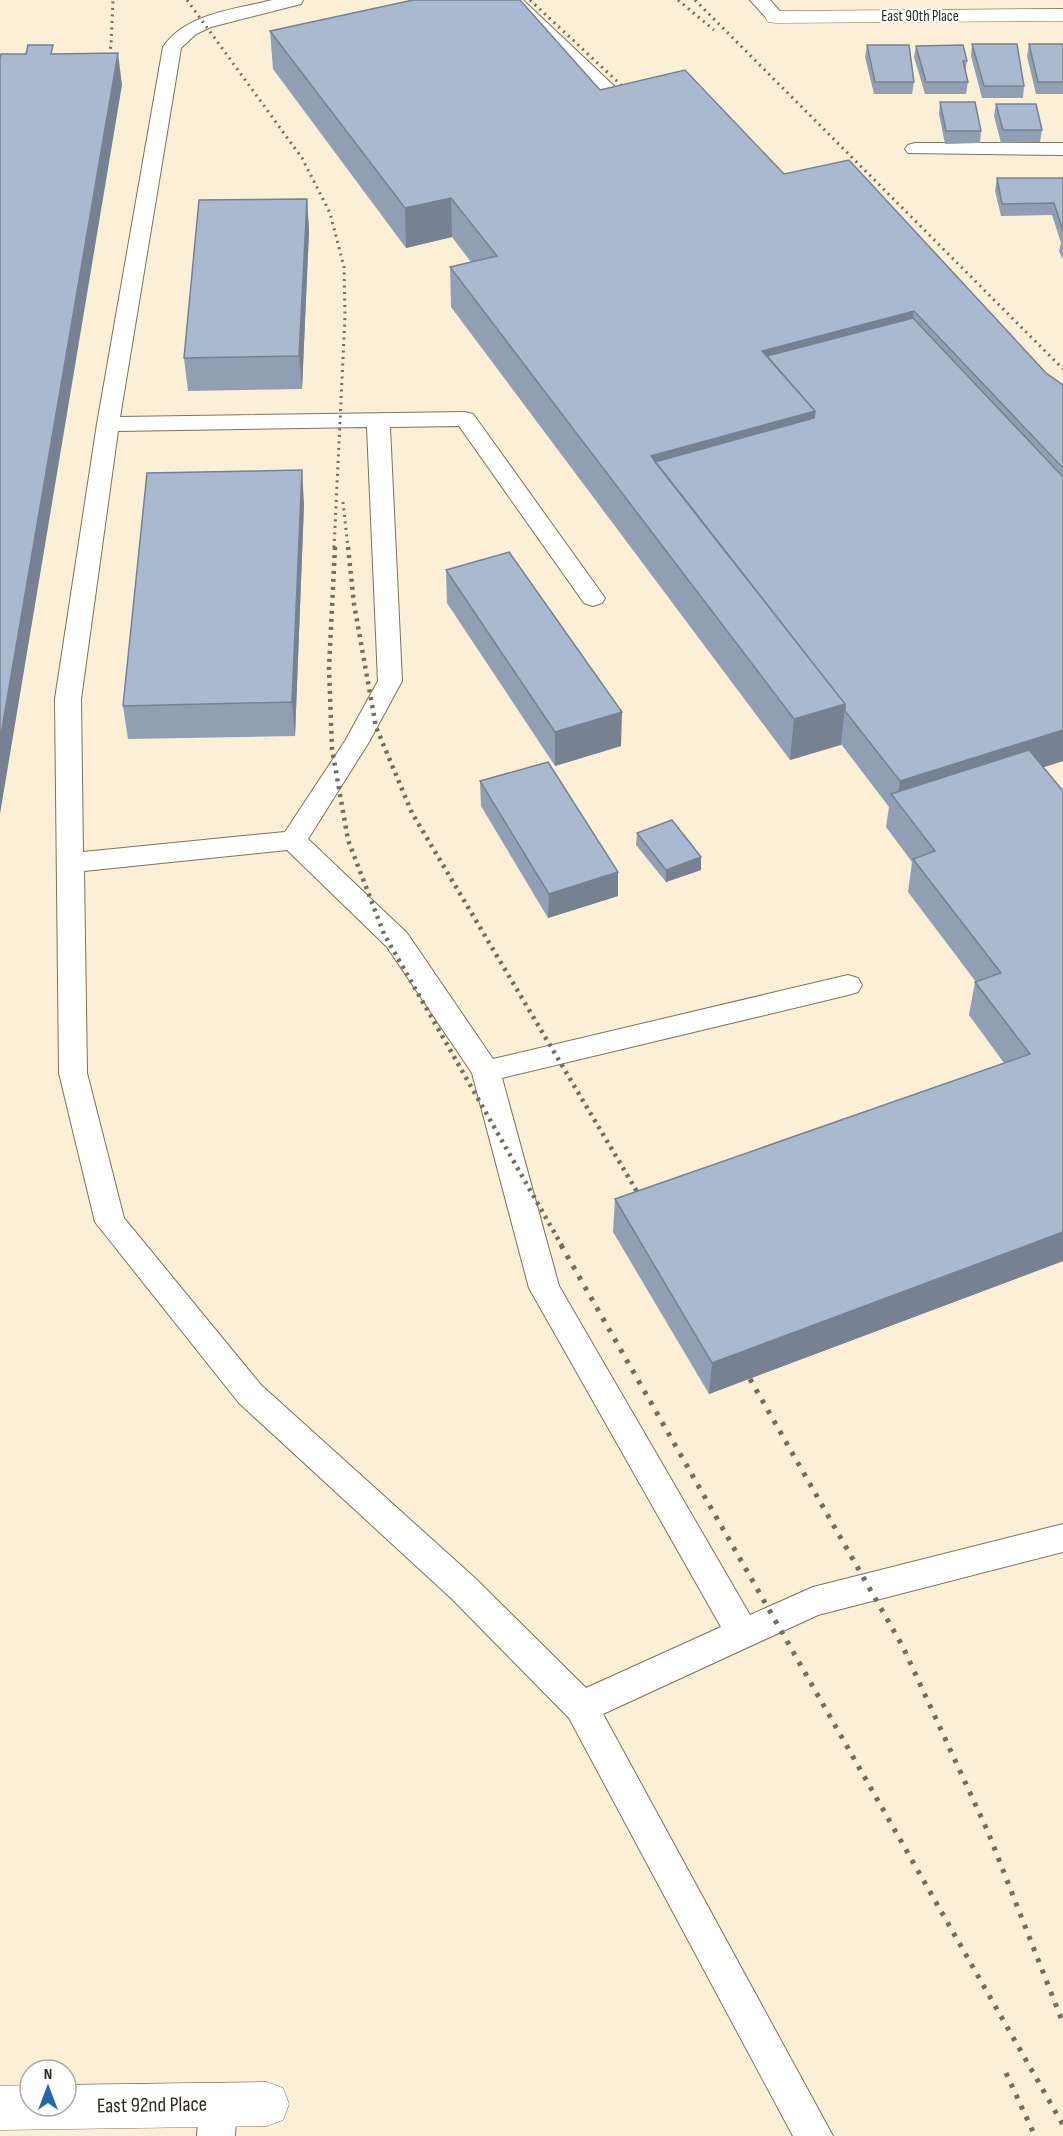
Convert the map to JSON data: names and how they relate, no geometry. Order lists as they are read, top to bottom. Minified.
{"streets":{"street":["East 90th Place","East 92nd Place"]},"north":"top"}
